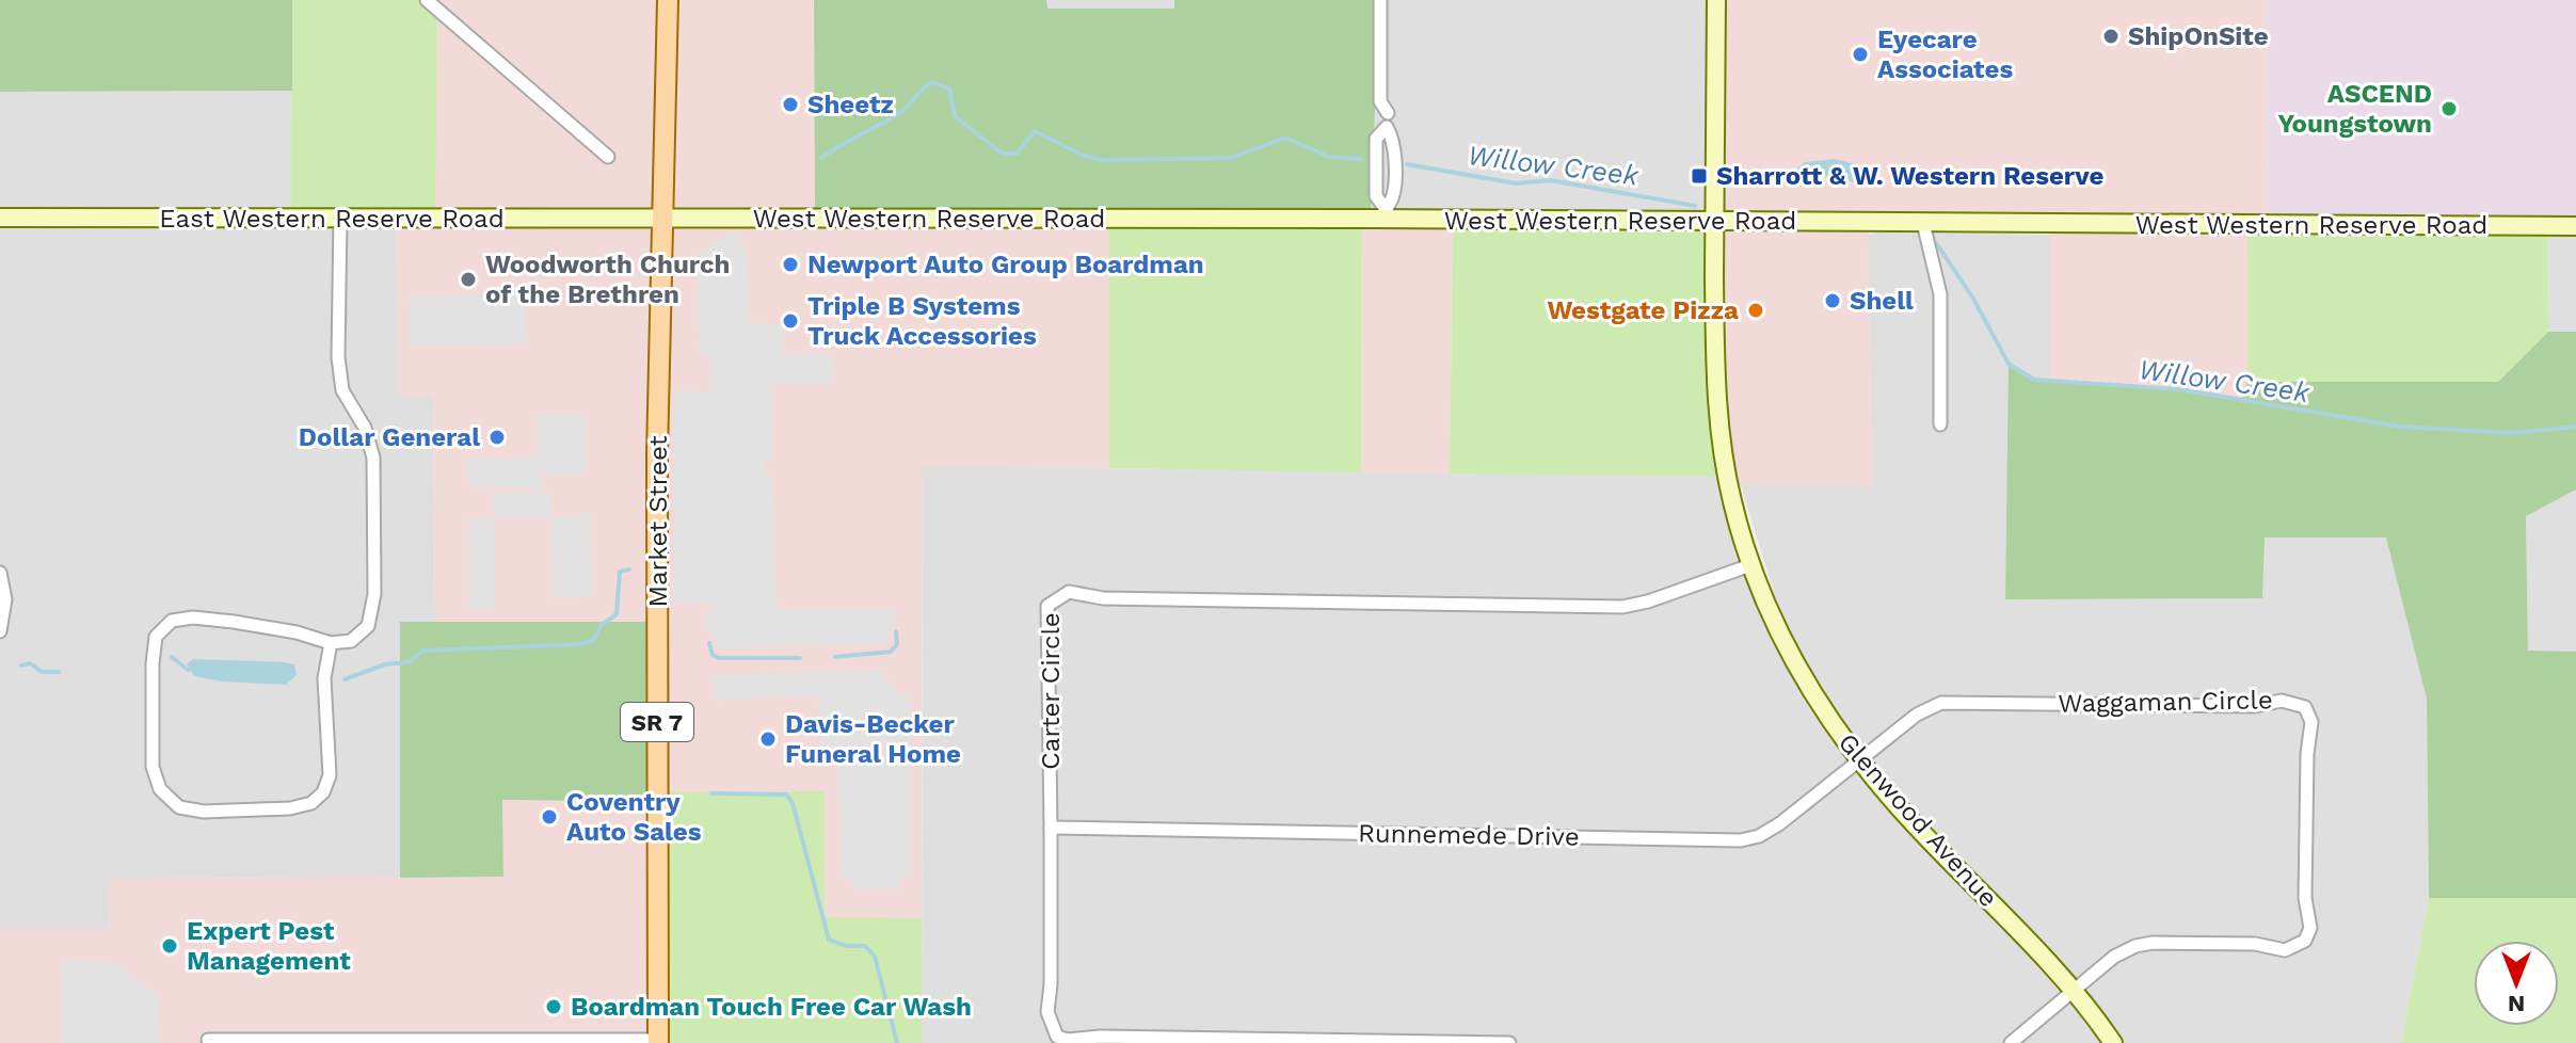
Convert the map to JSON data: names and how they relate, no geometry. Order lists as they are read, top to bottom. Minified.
{"streets":{"main road":["East Western Reserve Road","West Western Reserve Road","Market Street","SR 7","Glenwood Avenue"],"street":["Carter Circle","Waggaman Circle","Runnemede Drive"]},"crossings":[["East Western Reserve Road","West Western Reserve Road"],["East Western Reserve Road","Market Street"],["West Western Reserve Road","Market Street"],["West Western Reserve Road","Glenwood Avenue"],["Carter Circle","Glenwood Avenue"],["Carter Circle","Runnemede Drive"],["Waggaman Circle","Glenwood Avenue"],["Waggaman Circle","Runnemede Drive"],["Glenwood Avenue","Runnemede Drive"]],"water":["Willow Creek"],"places":{"other":["ShipOnSite","Eyecare Associates","Sheetz","ASCEND Youngstown","Newport Auto Group Boardman","Woodworth Church of the Brethren","Shell","Westgate Pizza","Triple B Systems Truck Accessories","Dollar General","Davis-Becker Funeral Home","Coventry Auto Sales","Expert Pest Management","Boardman Touch Free Car Wash"],"transit":["Sharrott & W. Western Reserve"]},"north":"bottom"}
